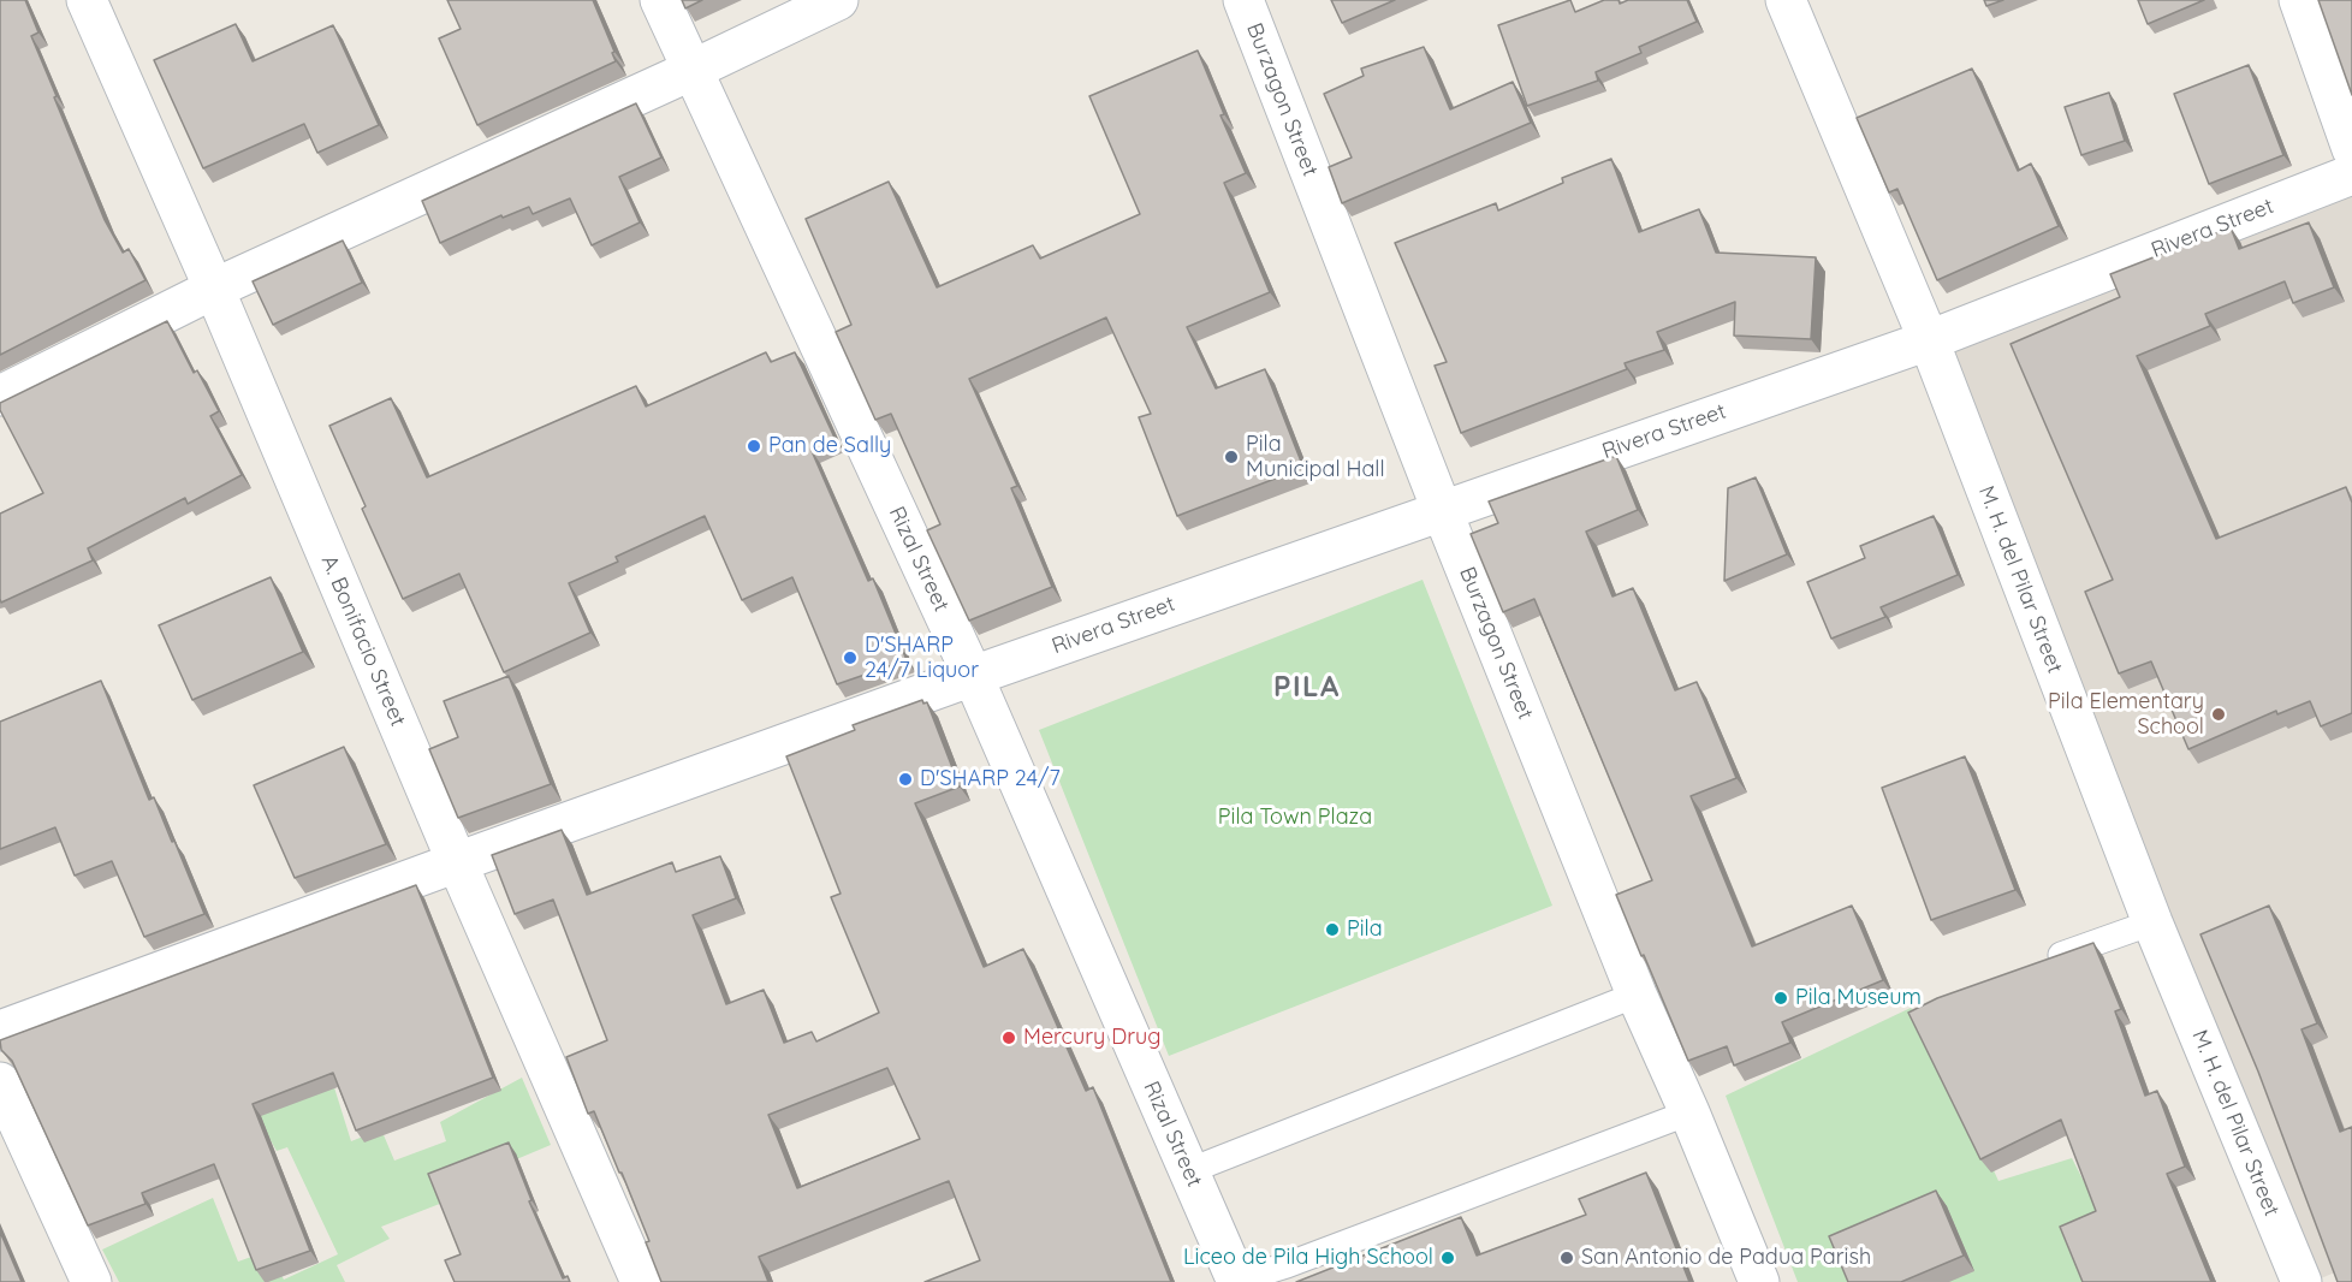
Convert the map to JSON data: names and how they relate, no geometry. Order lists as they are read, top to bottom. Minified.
{"streets":{"street":["Burzagon Street","Rivera Street","Rizal Street","M. H. del Pilar Street","A. Bonifacio Street"]},"crossings":[["Burzagon Street","Rivera Street"],["Rivera Street","Rizal Street"],["Rivera Street","M. H. del Pilar Street"],["Rivera Street","A. Bonifacio Street"]],"districts":["PILA"],"parks":["Pila Town Plaza"],"places":["Pan de Sally","Pila Municipal Hall","D'SHARP 24/7 Liquor","Pila Elementary School","D'SHARP 24/7","Pila","Pila Museum","Mercury Drug","Liceo de Pila High School","San Antonio de Padua Parish"]}
